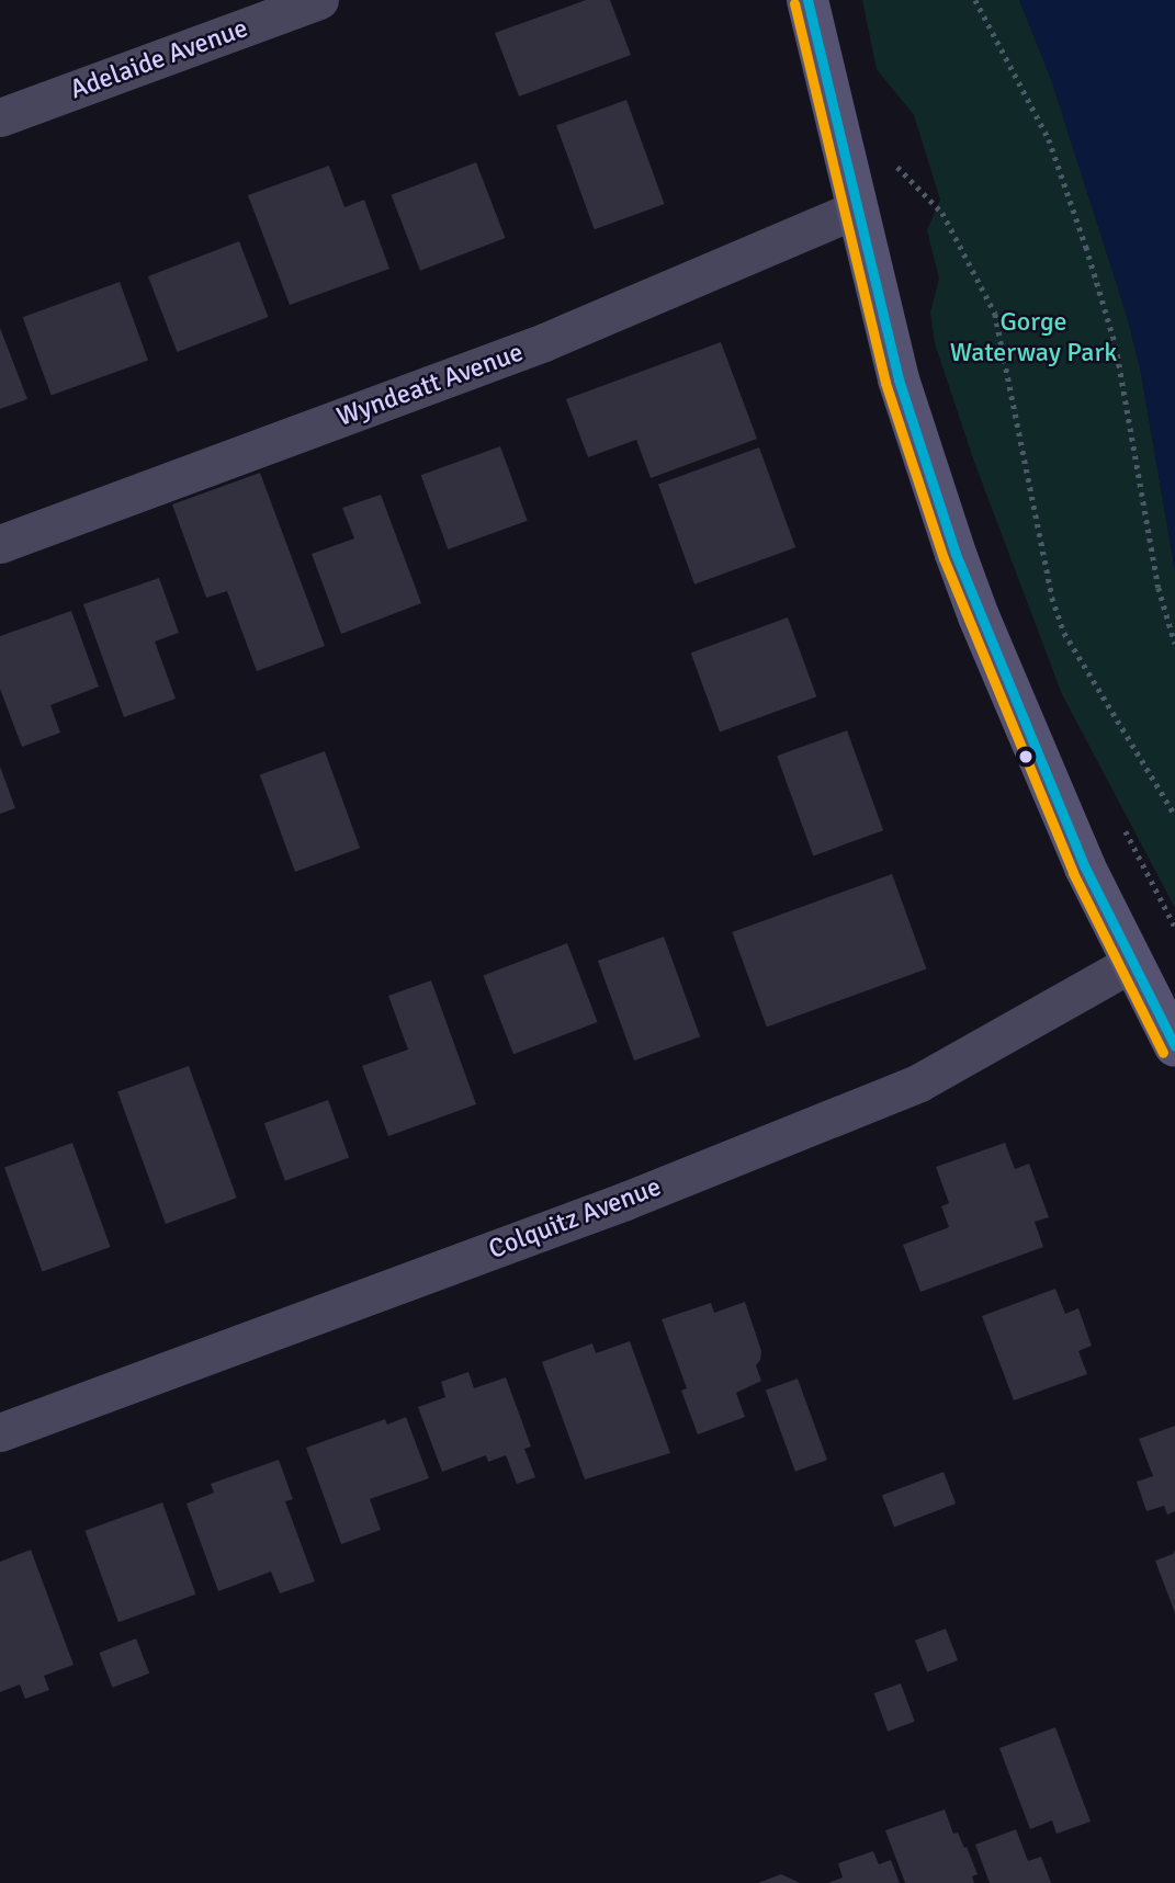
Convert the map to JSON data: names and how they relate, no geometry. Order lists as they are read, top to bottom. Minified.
{"streets":{"street":["Adelaide Avenue","Wyndeatt Avenue","Colquitz Avenue"]},"parks":["Gorge Waterway Park"]}
